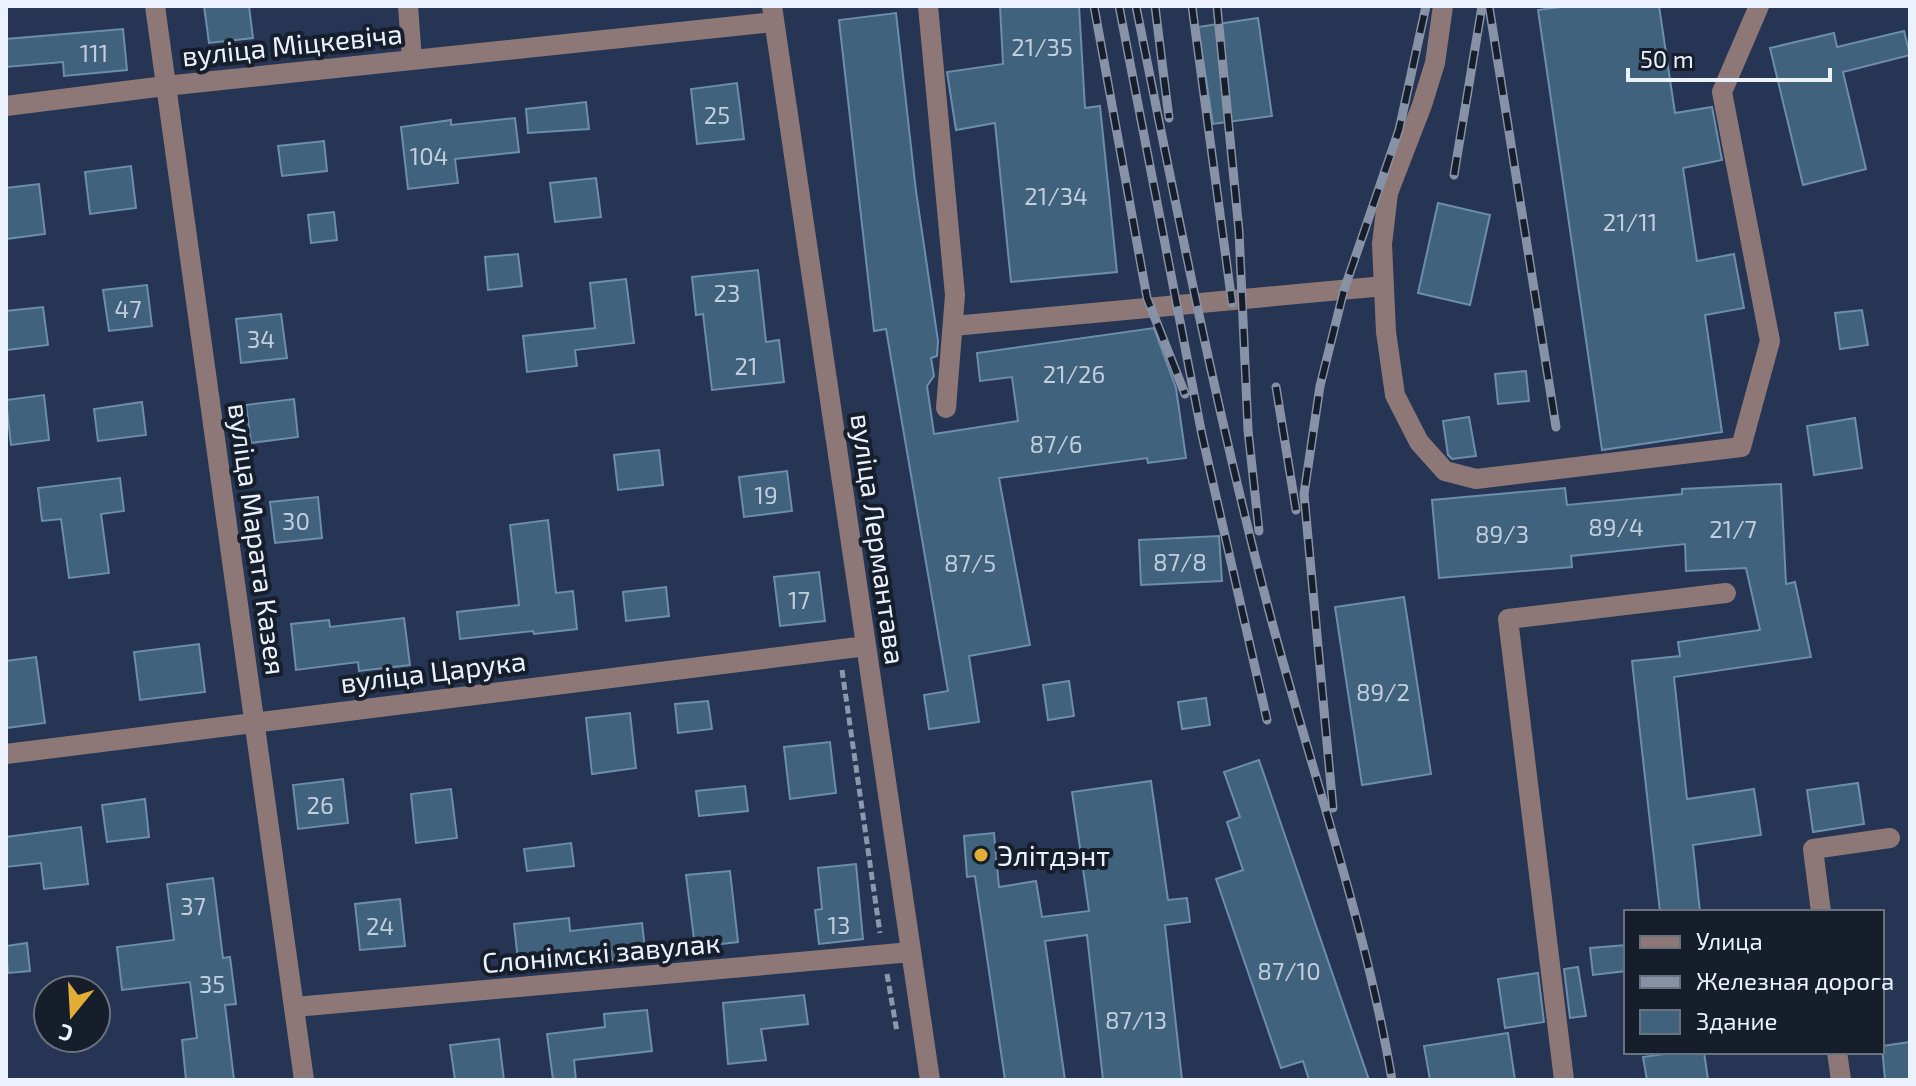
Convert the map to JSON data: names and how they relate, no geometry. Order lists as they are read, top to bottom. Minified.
{"streets":{"street":["вуліца Міцкевіча","вуліца Марата Казея","вуліца Лермантава","вуліца Царука","Слонімскі завулак"]},"crossings":[["вуліца Міцкевіча","вуліца Марата Казея"],["вуліца Міцкевіча","вуліца Лермантава"],["вуліца Марата Казея","вуліца Царука"],["вуліца Марата Казея","Слонімскі завулак"],["вуліца Лермантава","вуліца Царука"],["вуліца Лермантава","Слонімскі завулак"]],"places":["Элітдэнт"],"house_numbers":["21/35","111","25","104","21/34","21/11","23","47","34","21","21/26","87/6","19","30","89/4","21/7","89/3","87/8","87/5","17","89/2","26","37","13","24","87/10","35","87/13"],"legend":["Улица","Железная дорога","Здание"],"scale_bar":"50 m","north":"bottom"}
